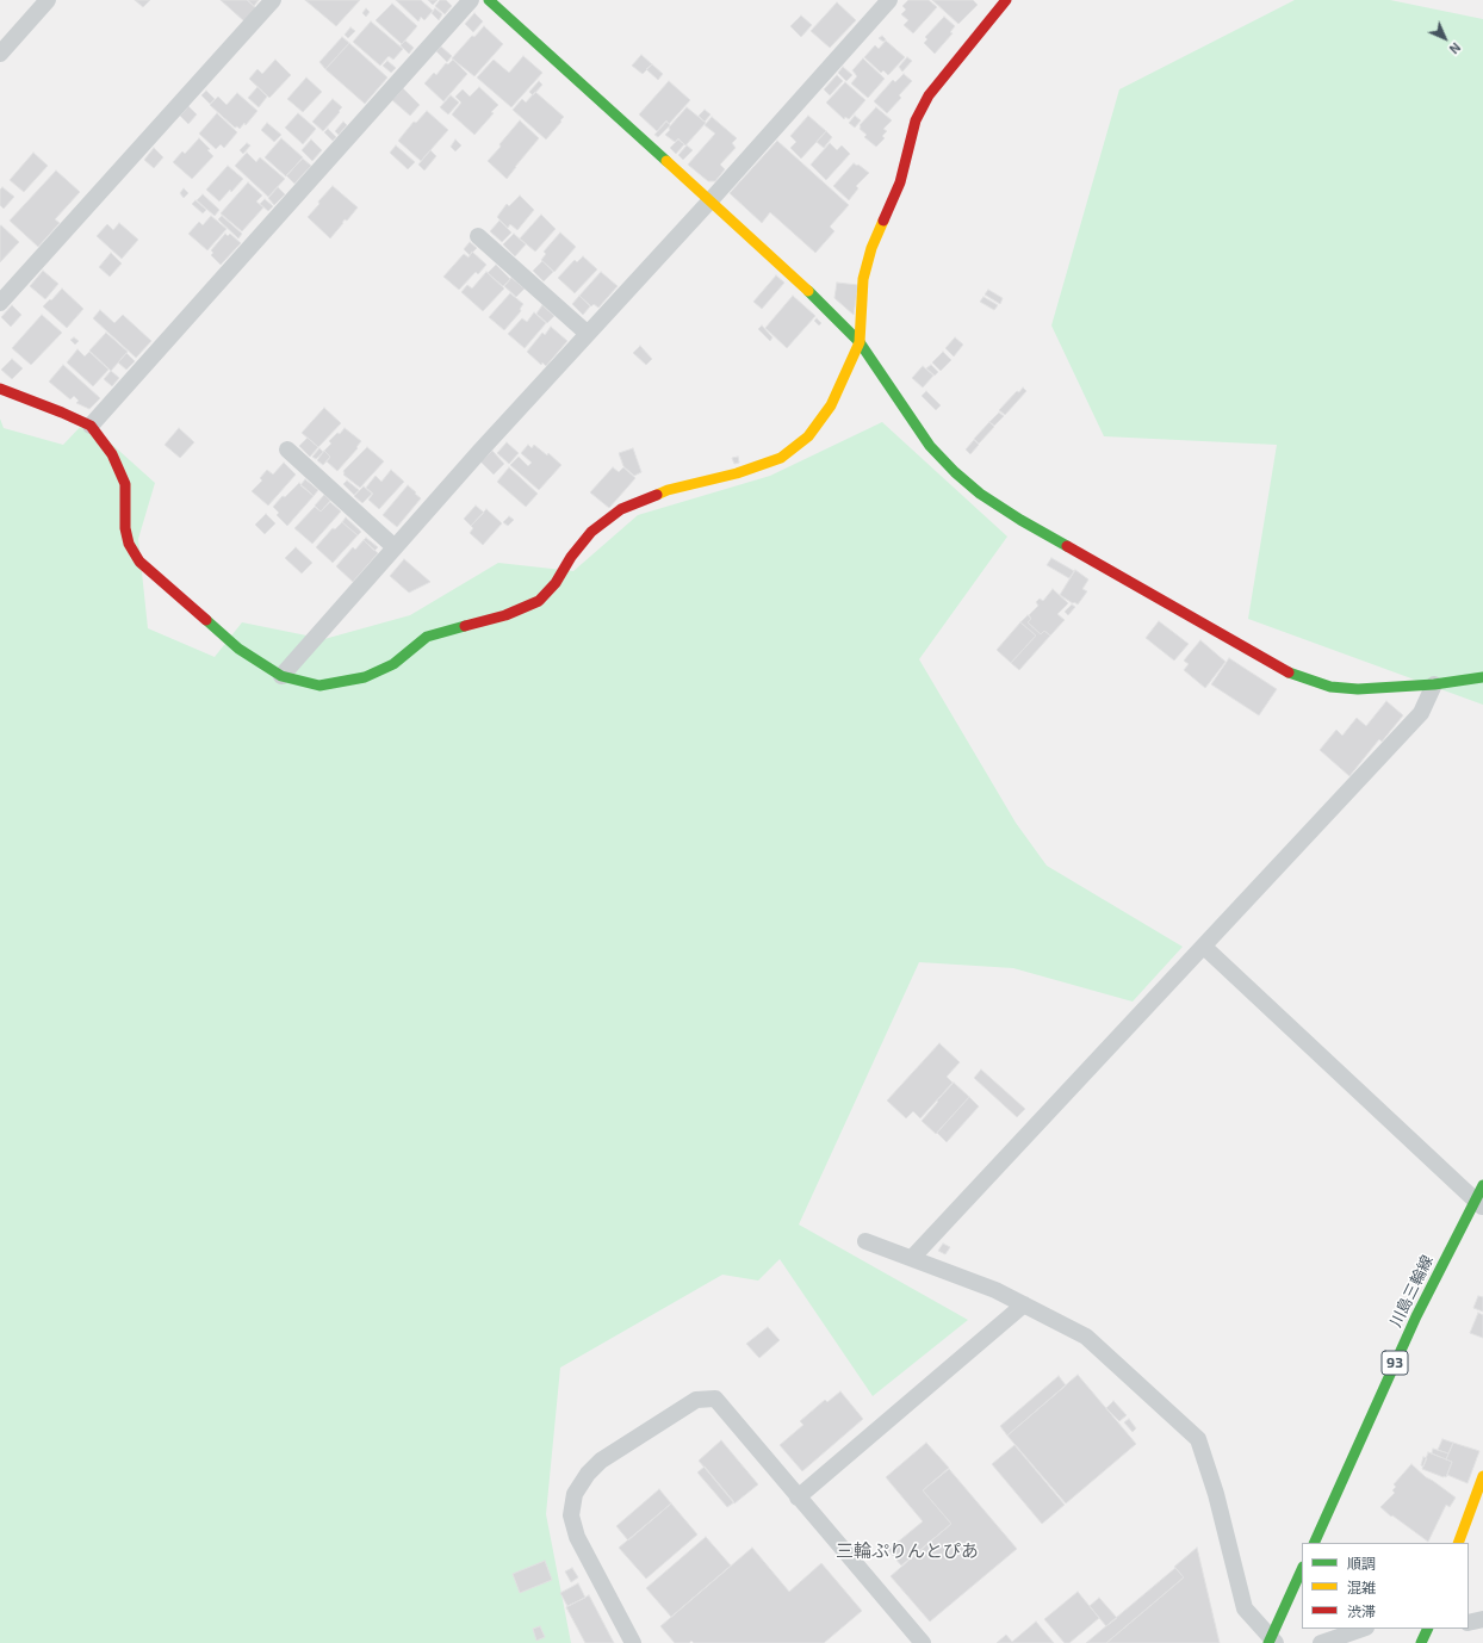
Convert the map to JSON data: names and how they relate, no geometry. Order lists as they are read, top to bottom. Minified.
{"streets":{"street":["川島三輪線","93"]},"districts":["三輪ぷりんとぴあ"],"legend":["順調","混雑","渋滞"],"north":"bottom right"}
